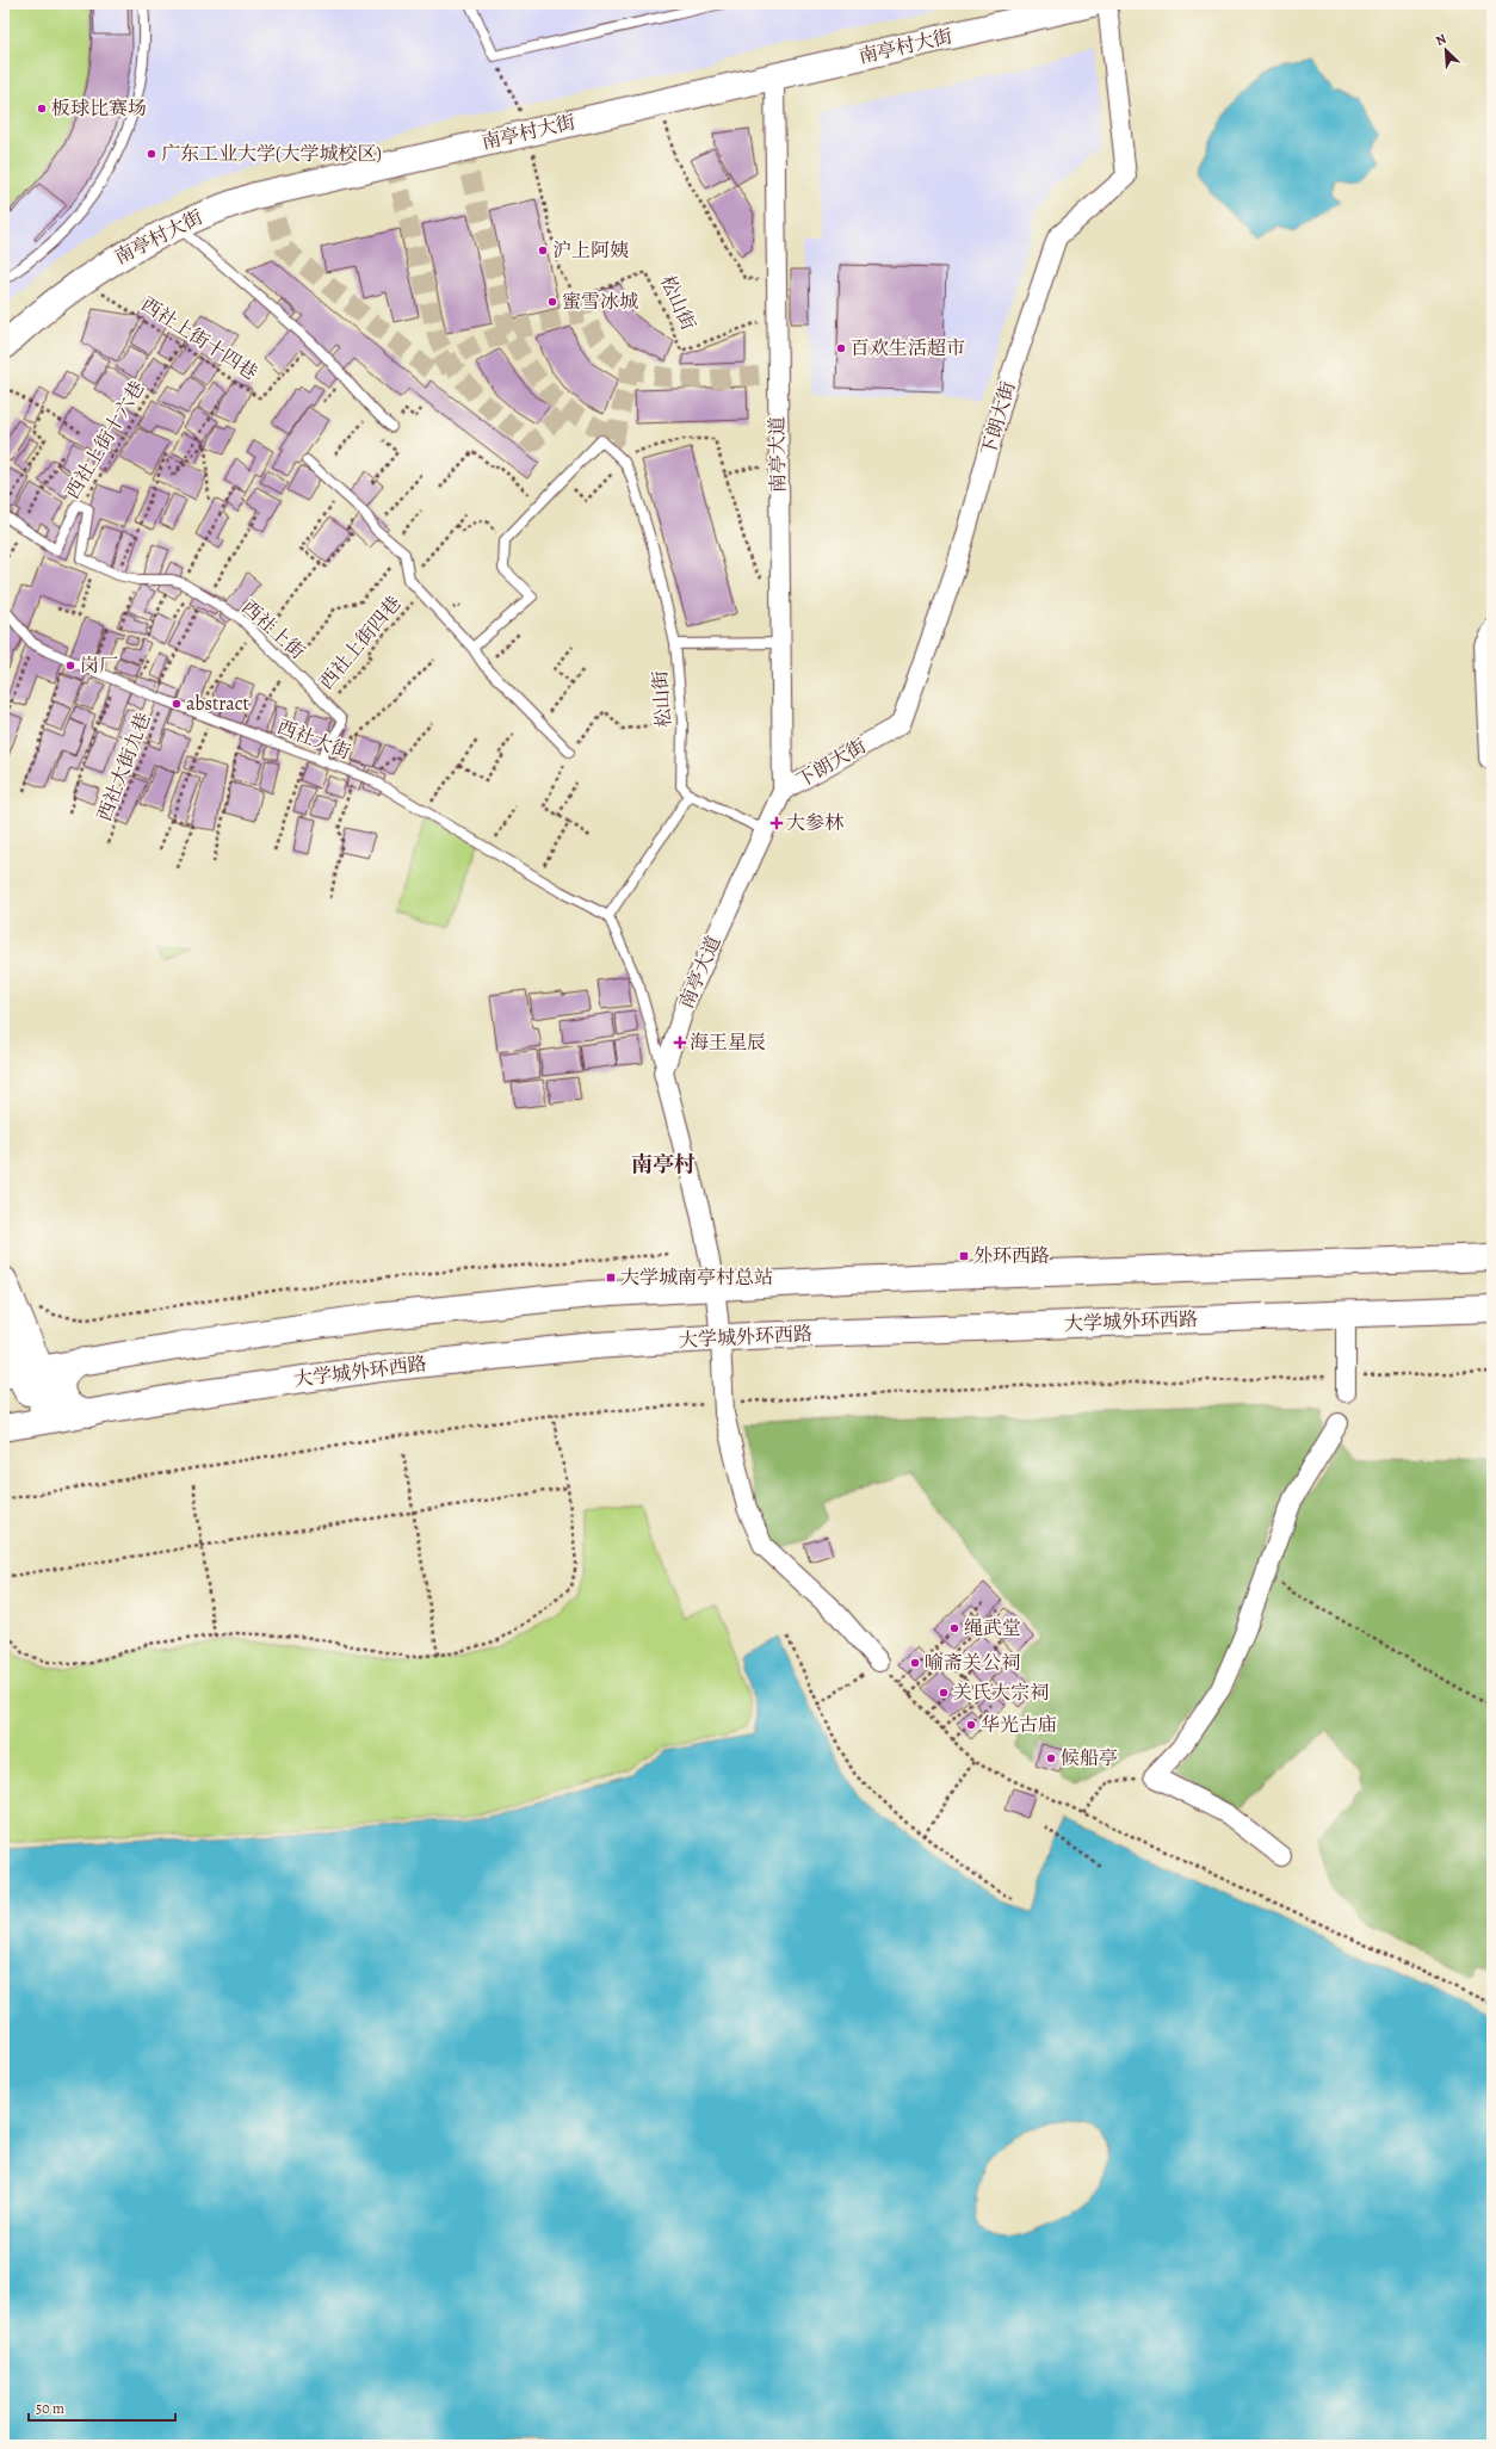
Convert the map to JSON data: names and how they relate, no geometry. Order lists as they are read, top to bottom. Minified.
{"streets":{"main road":["南亭村大街","大学城外环西路"],"street":["下朗大街","南亭大道"],"lane":["松山街","西社上街","西社大街"],"path":["西社上街十四巷","西社上街十六巷","西社上街四巷","西社大街九巷"]},"crossings":[["南亭村大街","松山街"],["南亭村大街","西社上街十四巷"],["南亭村大街","南亭大道"],["松山街","南亭大道"],["西社上街十四巷","西社上街十六巷"],["下朗大街","南亭大道"],["西社上街","西社上街四巷"],["西社上街","西社大街九巷"],["西社大街","西社大街九巷"]],"districts":["南亭村"],"places":{"other":["板球比赛场","广东工业大学(大学城校区)","沪上阿姨","蜜雪冰城","百欢生活超市","岗厂","abstract","绳武堂","喻斋关公祠","关氏大宗祠","华光古庙","候船亭"],"health":["大参林","海王星辰"],"transit":["外环西路","大学城南亭村总站"]},"scale_bar":"50 m","north":"top left"}
